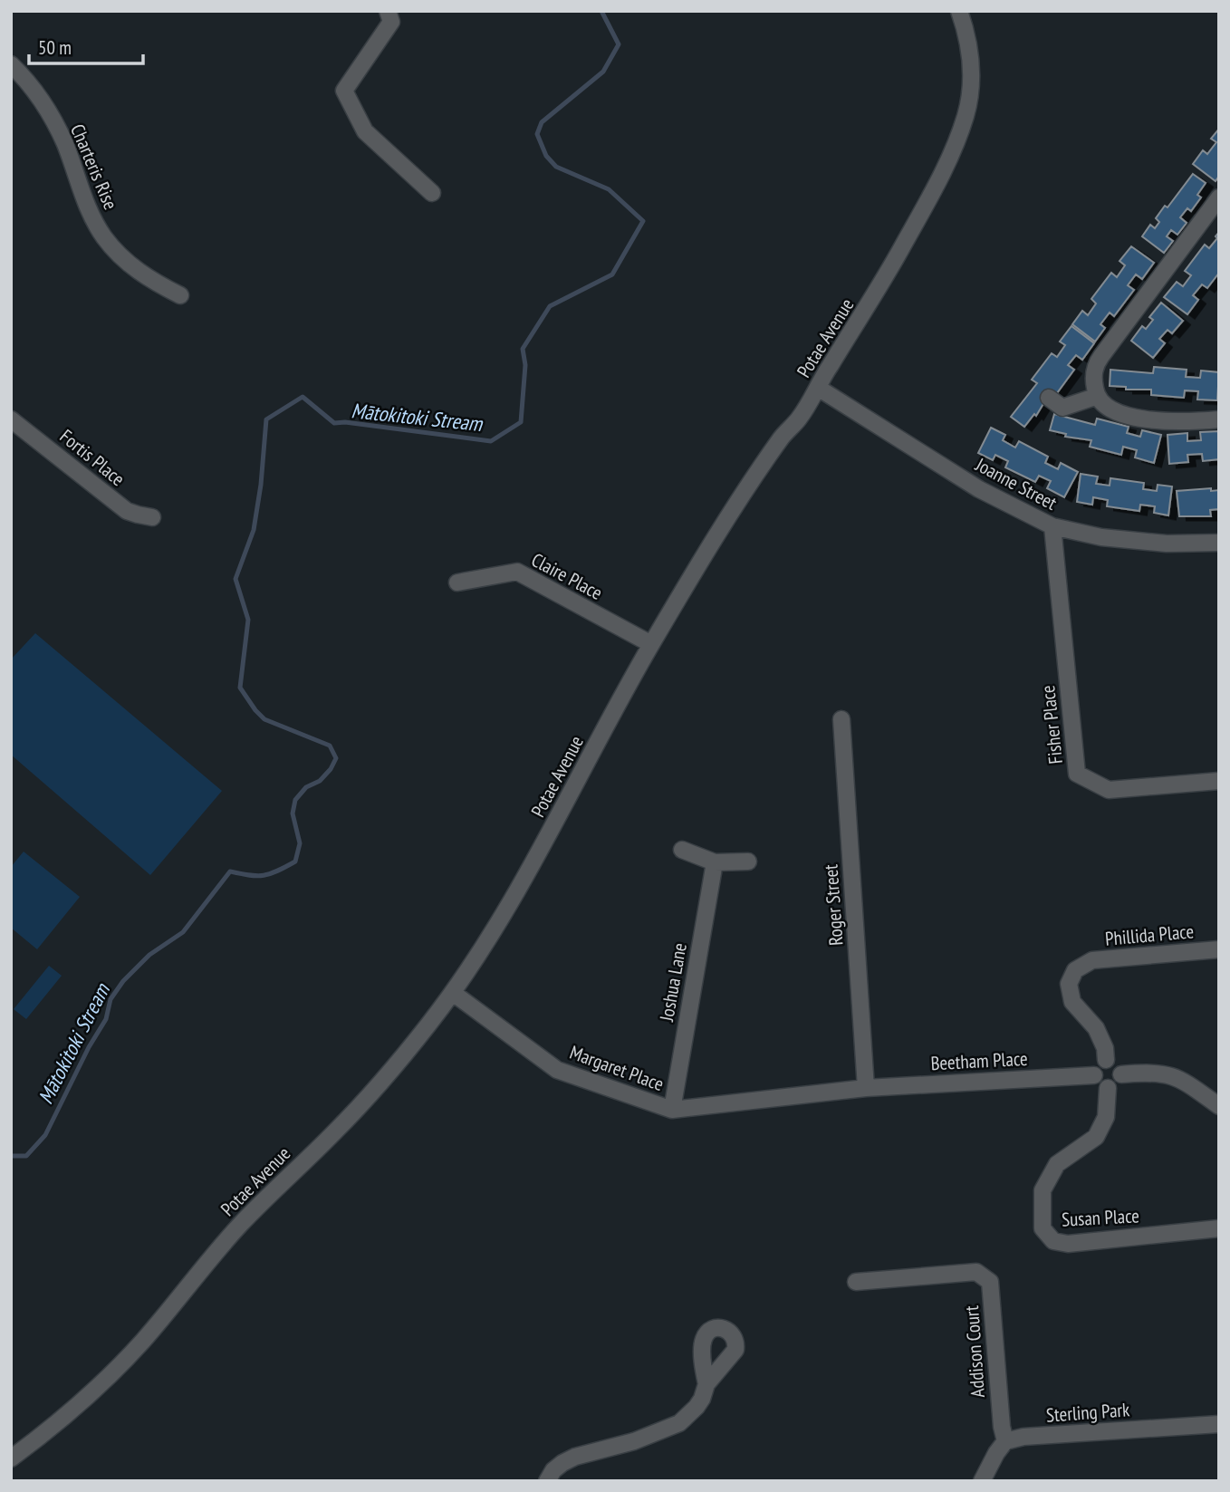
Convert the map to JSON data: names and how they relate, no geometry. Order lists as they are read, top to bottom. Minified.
{"streets":{"street":["Charteris Rise","Potae Avenue","Fortis Place","Joanne Street","Claire Place","Fisher Place","Roger Street","Phillida Place","Joshua Lane","Beetham Place","Margaret Place","Susan Place","Addison Court","Sterling Park"]},"crossings":[["Potae Avenue","Joanne Street"],["Potae Avenue","Claire Place"],["Potae Avenue","Margaret Place"],["Joanne Street","Fisher Place"],["Roger Street","Beetham Place"],["Roger Street","Margaret Place"],["Phillida Place","Beetham Place"],["Phillida Place","Susan Place"],["Joshua Lane","Margaret Place"],["Beetham Place","Margaret Place"],["Beetham Place","Susan Place"],["Addison Court","Sterling Park"]],"water":["Mātokitoki Stream"],"scale_bar":"50 m"}
